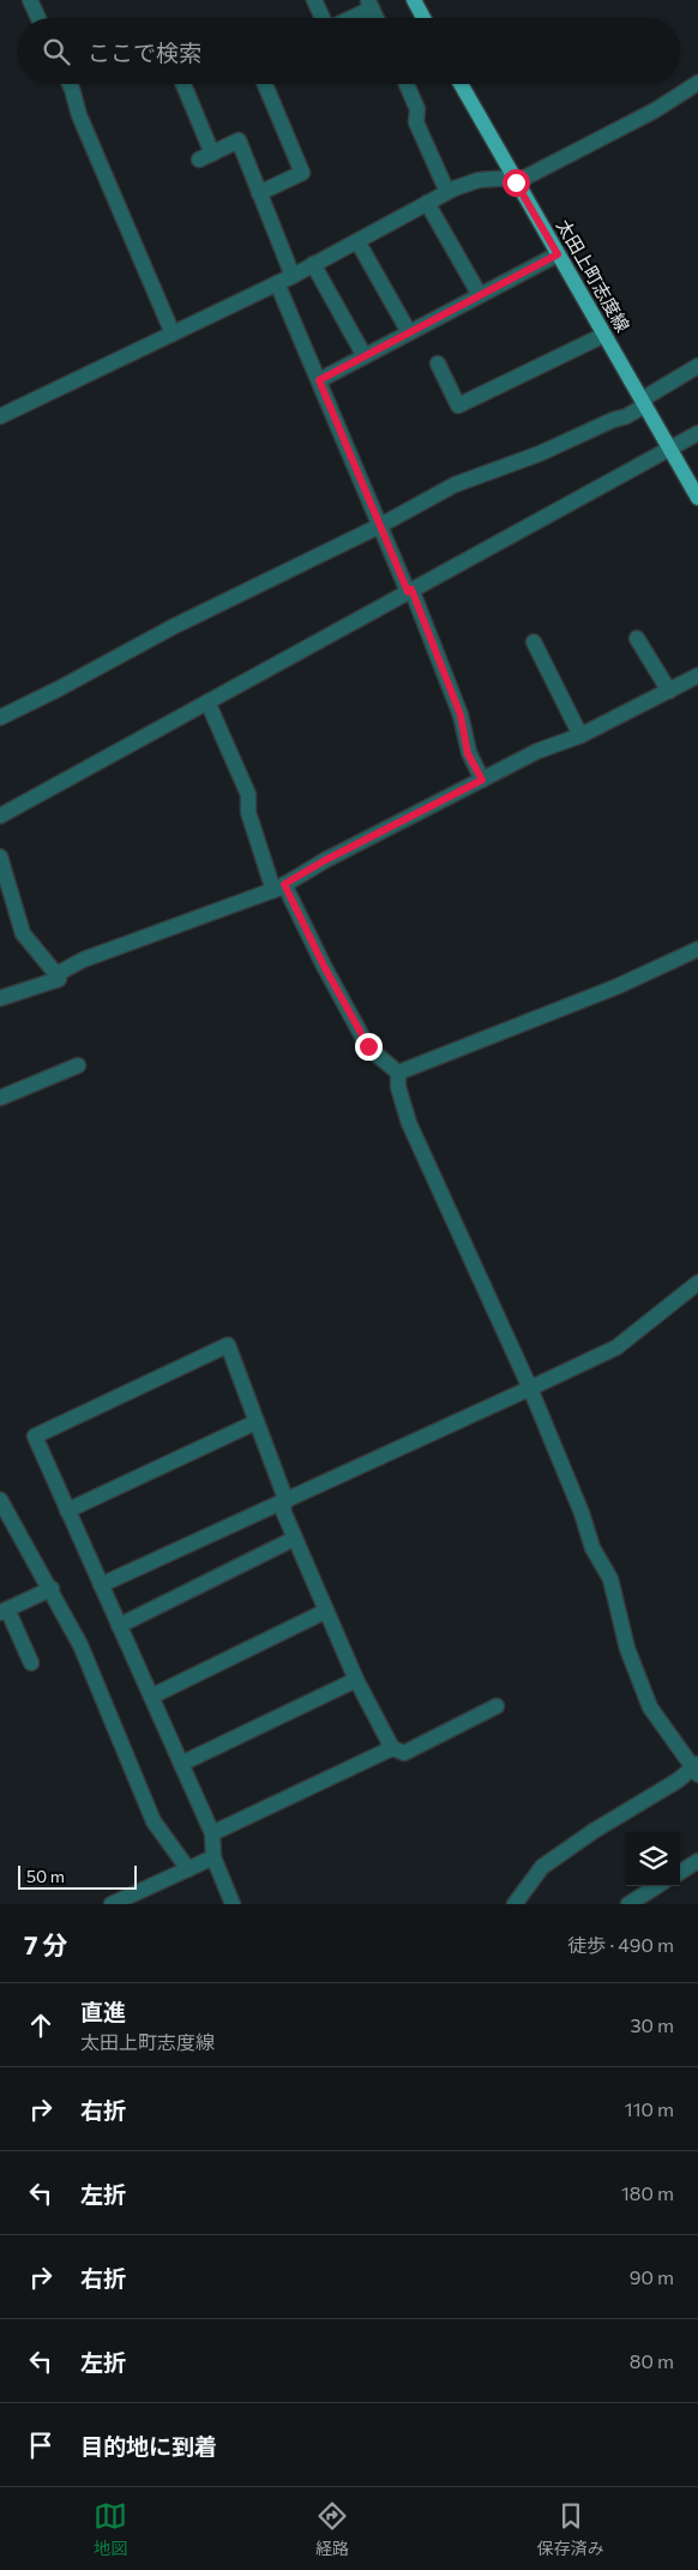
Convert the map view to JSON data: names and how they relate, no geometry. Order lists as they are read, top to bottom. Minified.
{"streets":{"main road":["太田上町志度線"]},"scale_bar":"50 m","page":{"search":"ここで検索","scale":"50 m","heading":["7 分","徒歩 · 490 m"],"list":[["直進","太田上町志度線","30 m"],["右折","110 m"],["左折","180 m"],["右折","90 m"],["左折","80 m"],"目的地に到着"],"nav":["地図","経路","保存済み"]}}
